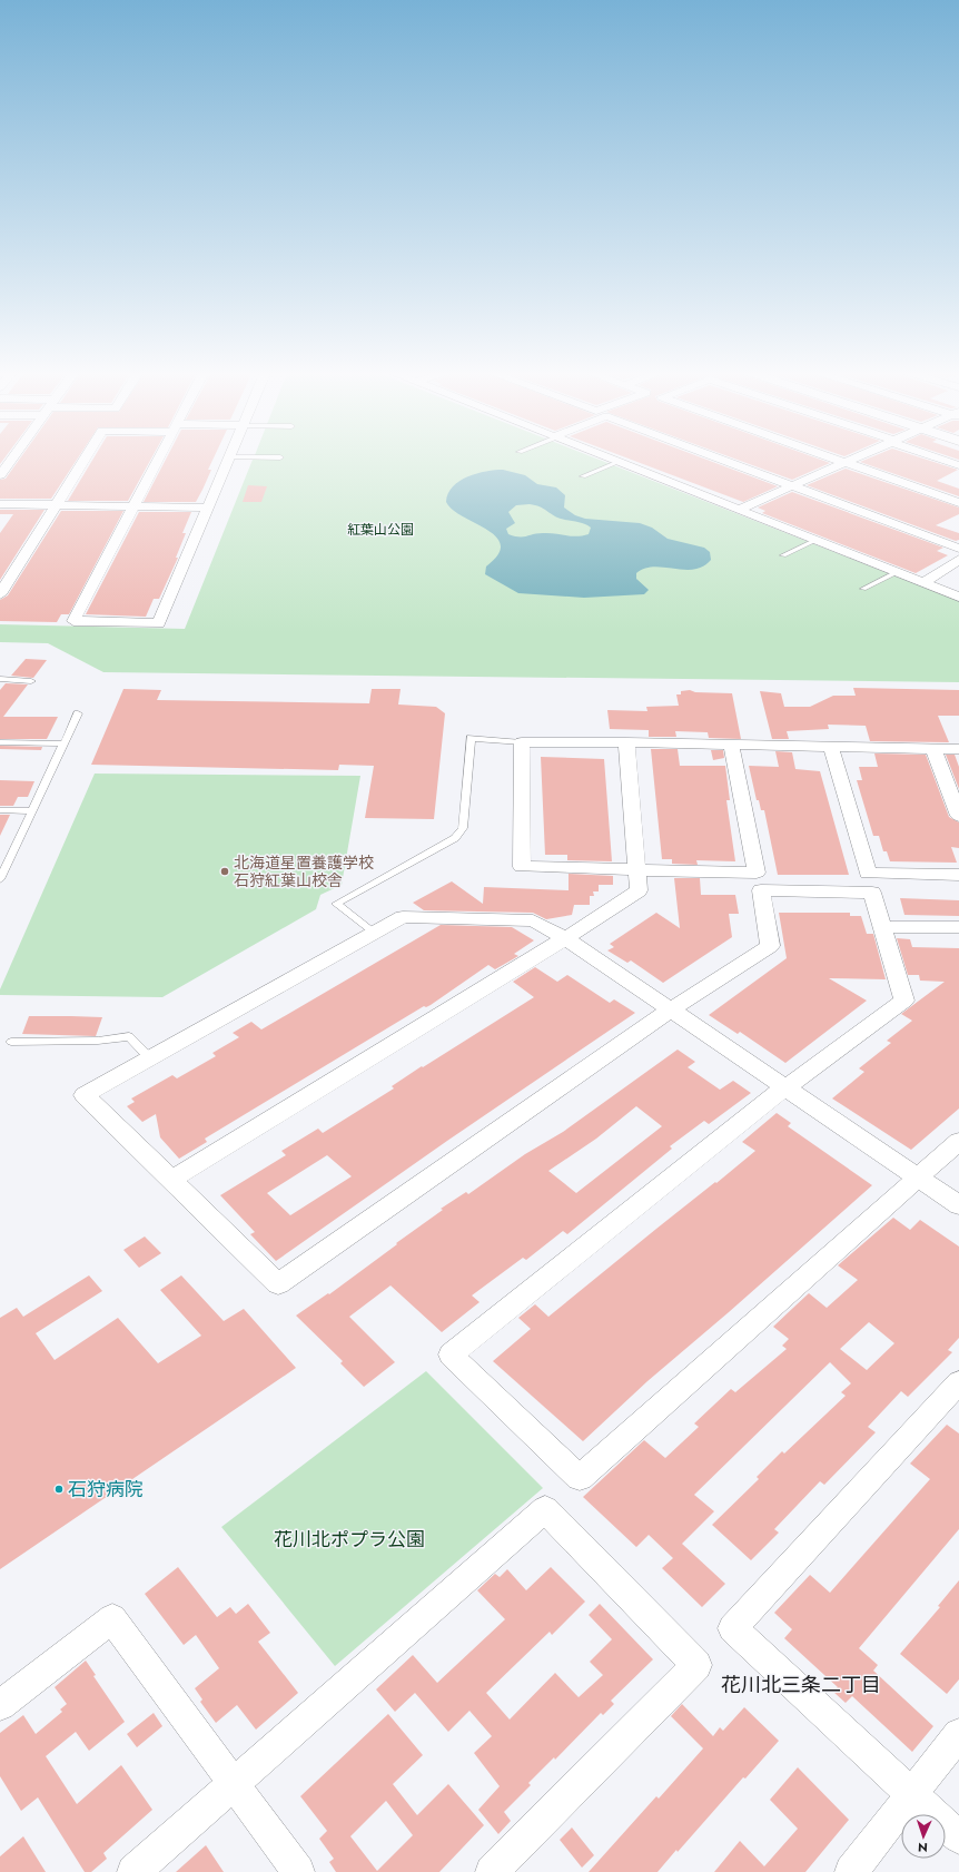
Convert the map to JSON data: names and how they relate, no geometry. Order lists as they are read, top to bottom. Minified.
{"districts":["花川北三条二丁目"],"parks":["紅葉山公園","花川北ポプラ公園"],"places":["北海道星置養護学校 石狩紅葉山校舎","石狩病院"],"north":"bottom"}
